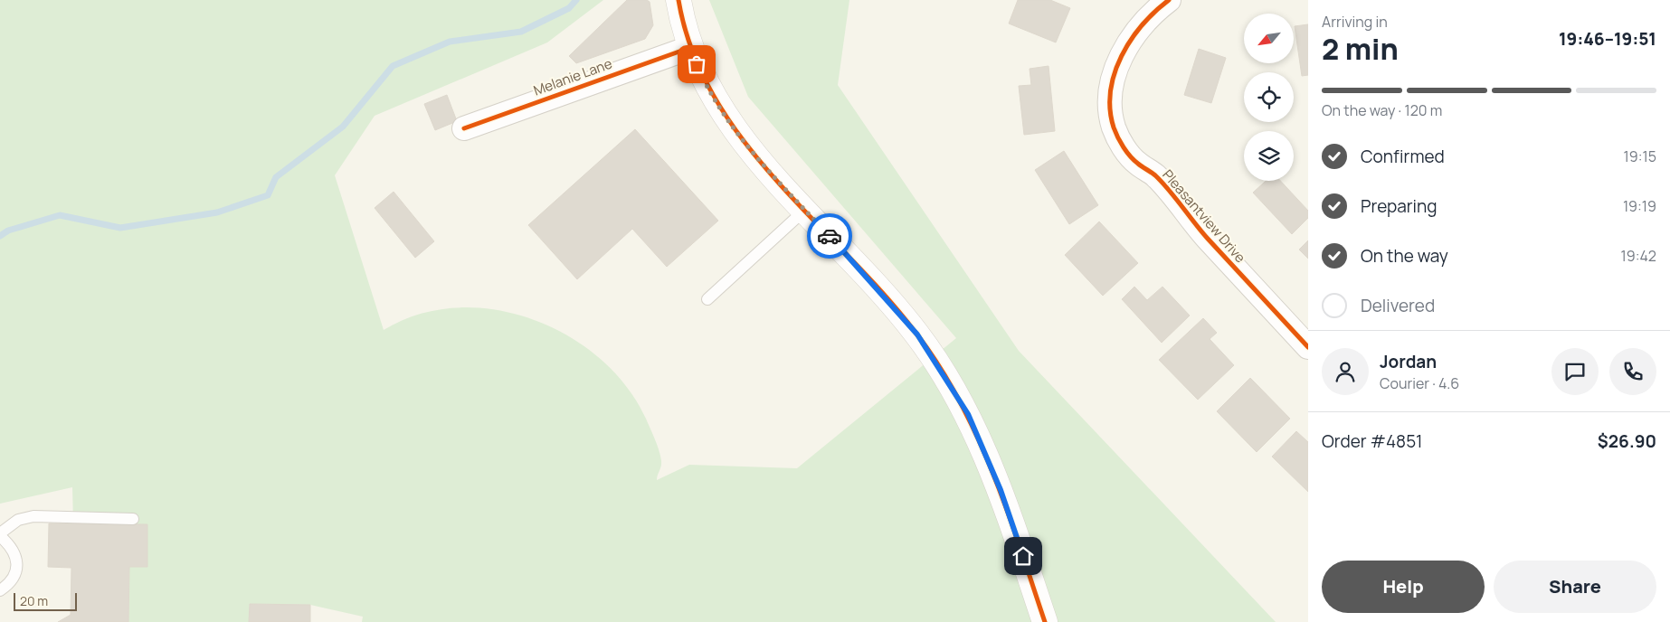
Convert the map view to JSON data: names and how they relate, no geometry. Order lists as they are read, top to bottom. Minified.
{"streets":{"street":["Melanie Lane","Pleasantview Drive"]},"scale_bar":"20 m","north":"bottom left","page":{"heading":["2 min","Arriving in","19:46–19:51"],"panel":["Jordan","Courier · 4.6","Order #4851","$26.90"],"bar":"On the way · 120 m","list":[["Confirmed","19:15"],["Preparing","19:19"],["On the way","19:42"],"Delivered"],"buttons":["Help","Share"],"scale":"20 m"}}
